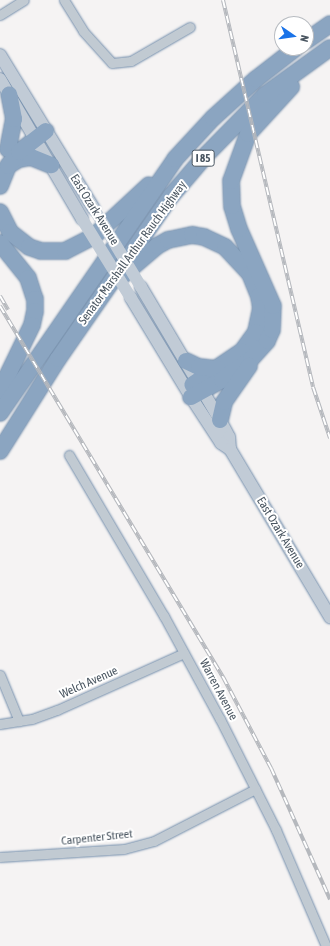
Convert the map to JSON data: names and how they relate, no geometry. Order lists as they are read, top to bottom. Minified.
{"streets":{"highway":["I 85","Senator Marshall Arthur Rauch Highway"],"main road":["East Ozark Avenue"],"street":["Welch Avenue","Warren Avenue","Carpenter Street"]},"crossings":[["Welch Avenue","Warren Avenue"],["Warren Avenue","Carpenter Street"]],"north":"right"}
